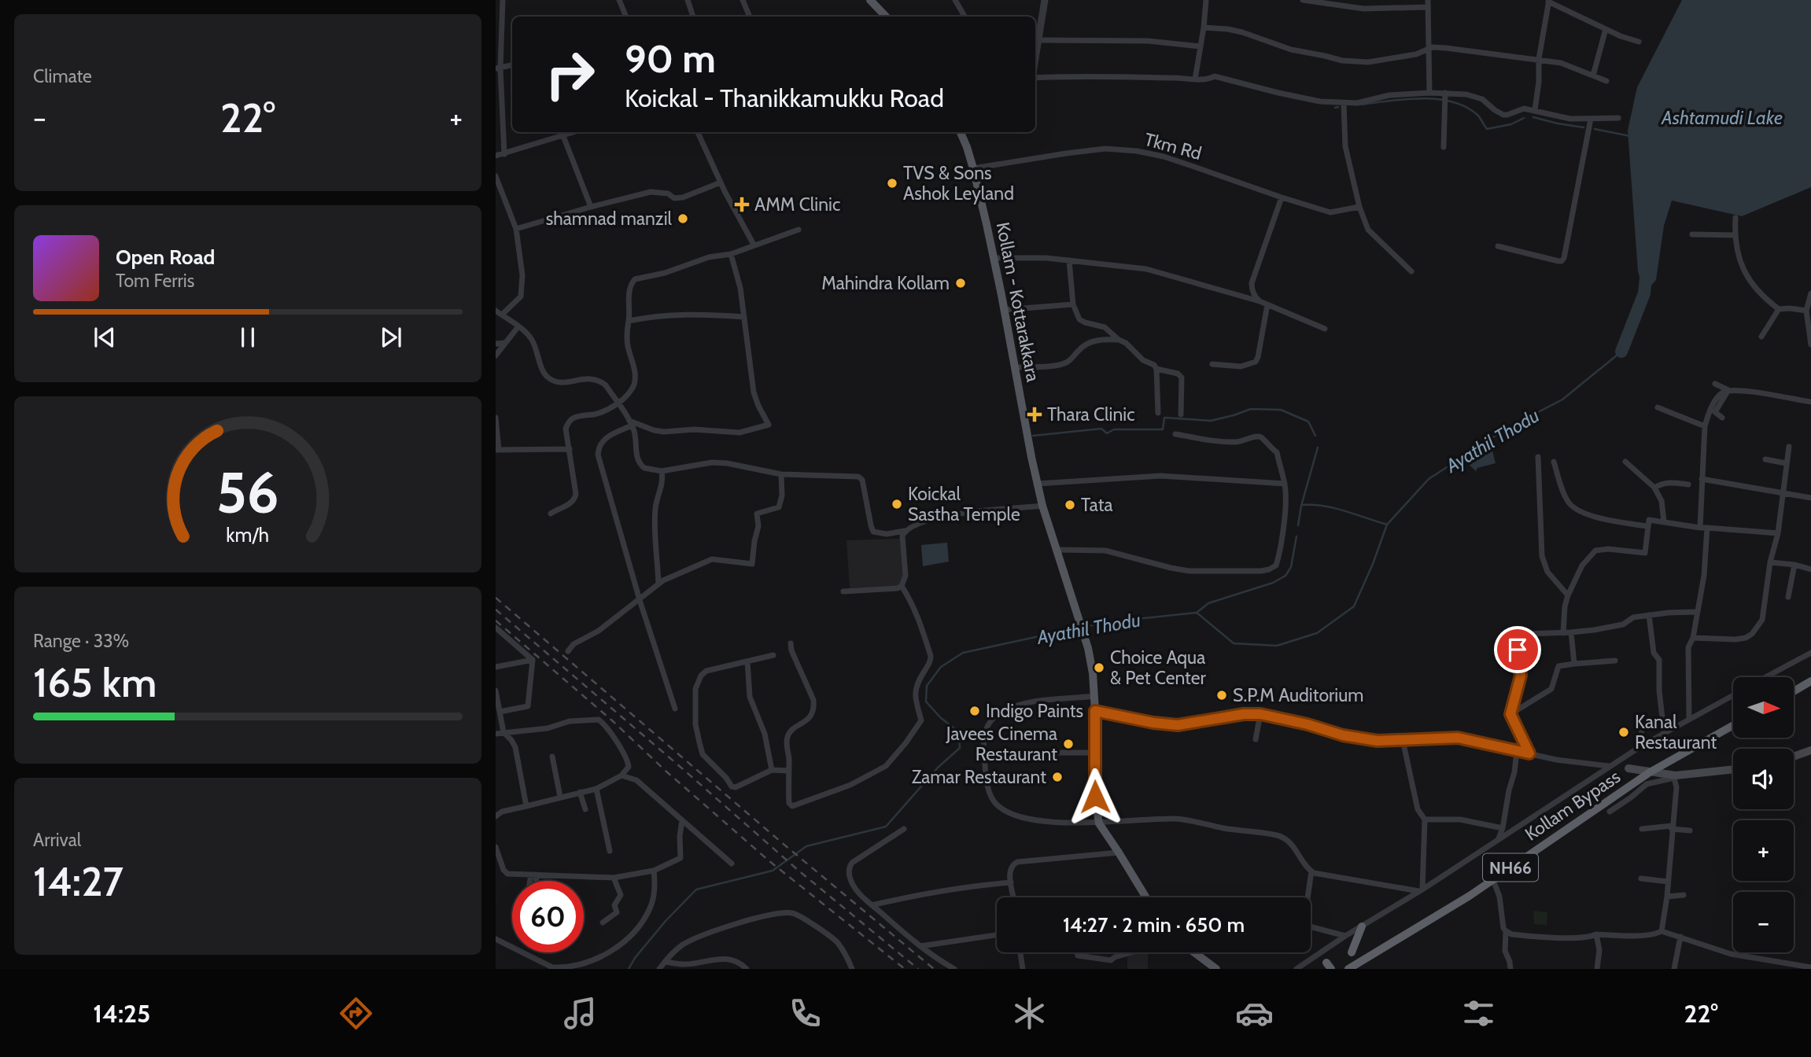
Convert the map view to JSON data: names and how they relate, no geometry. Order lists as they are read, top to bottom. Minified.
{"streets":{"highway":["Kollam Bypass","NH66"],"main road":["Kollam - Kottarakkara"],"street":["Tkm Rd"]},"crossings":[["Tkm Rd","Kollam - Kottarakkara"]],"water":["Ashtamudi Lake","Ayathil Thodu"],"places":{"other":["TVS & Sons Ashok Leyland","shamnad manzil","Mahindra Kollam","Koickal Sastha Temple","Tata","Choice Aqua & Pet Center","S.P.M Auditorium","Indigo Paints","Kanal Restaurant","Javees Cinema Restaurant","Zamar Restaurant"],"health":["AMM Clinic","Thara Clinic"]},"north":"right","page":{"tile":["Climate",["Range · 33%","165 km"],["Arrival","14:27"]],"turn":["90 m","Koickal - Thanikkamukku Road"],"heat":["−","22°","+"],"song":["Open Road","Tom Ferris"],"map_buttons":["+","−"],"limit":"60","trip":"14:27 · 2 min · 650 m","tabs":["14:25","22°"],"gauge":["56","km/h"]}}
